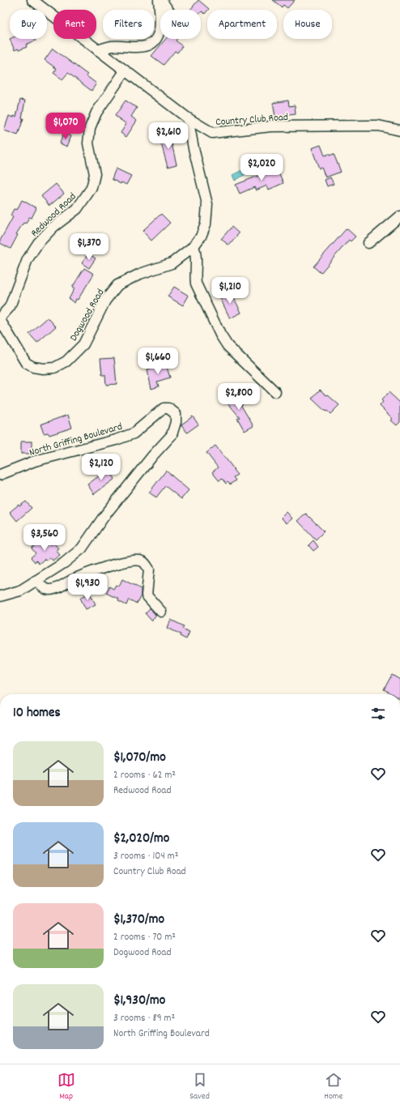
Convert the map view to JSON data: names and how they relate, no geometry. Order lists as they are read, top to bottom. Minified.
{"streets":{"street":["Country Club Road","Redwood Road","Dogwood Road","North Griffing Boulevard"]},"crossings":[["Country Club Road","Redwood Road"],["Country Club Road","Dogwood Road"],["Redwood Road","Dogwood Road"]],"page":{"chip":["Buy","Rent","Filters","New","Apartment","House"],"price":["$1,070","$2,610","$2,020","$1,370","$1,210","$1,660","$2,800","$2,120","$3,560","$1,930"],"heading":"10 homes","list":[{"name":"$1,070/mo","note":"2 rooms · 62 m² · Redwood Road"},{"name":"$2,020/mo","note":"3 rooms · 104 m² · Country Club Road"},{"name":"$1,370/mo","note":"2 rooms · 70 m² · Dogwood Road"},{"name":"$1,930/mo","note":"3 rooms · 89 m² · North Griffing Boulevard"}],"tabs":["Map","Saved","Home"]}}
